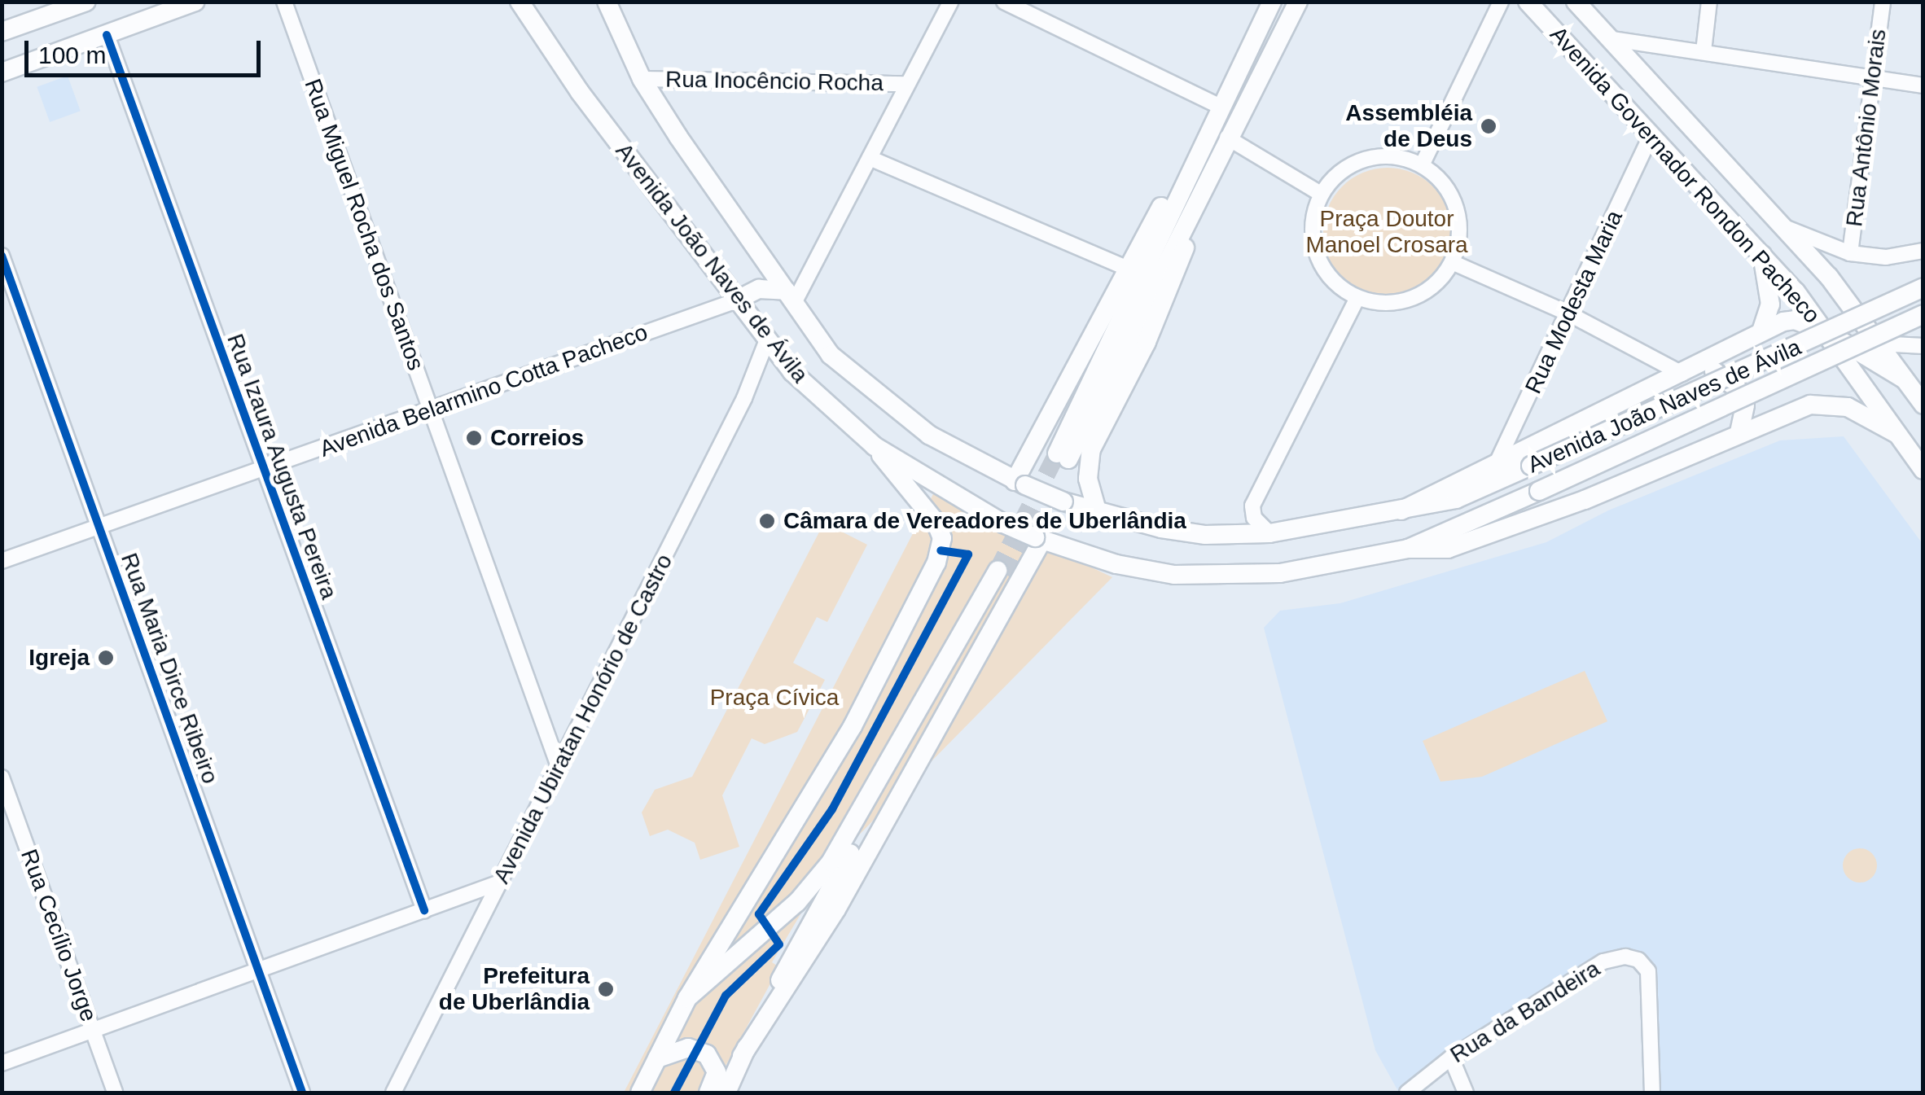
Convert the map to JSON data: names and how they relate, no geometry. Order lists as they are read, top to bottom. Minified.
{"streets":{"main road":["Avenida Governador Rondon Pacheco","Avenida João Naves de Ávila"],"street":["Rua Inocêncio Rocha","Rua Antônio Morais","Rua Miguel Rocha dos Santos","Rua Modesta Maria","Avenida Belarmino Cotta Pacheco","Rua Izaura Augusta Pereira","Rua Maria Dirce Ribeiro","Avenida Ubiratan Honório de Castro","Rua Cecílio Jorge","Rua da Bandeira"]},"crossings":[["Rua Inocêncio Rocha","Avenida João Naves de Ávila"],["Rua Antônio Morais","Avenida Governador Rondon Pacheco"],["Avenida Governador Rondon Pacheco","Avenida João Naves de Ávila"],["Avenida Governador Rondon Pacheco","Rua Modesta Maria"],["Rua Miguel Rocha dos Santos","Avenida Belarmino Cotta Pacheco"],["Rua Miguel Rocha dos Santos","Avenida Ubiratan Honório de Castro"],["Avenida João Naves de Ávila","Rua Modesta Maria"],["Avenida João Naves de Ávila","Avenida Belarmino Cotta Pacheco"],["Avenida João Naves de Ávila","Avenida Ubiratan Honório de Castro"],["Avenida Belarmino Cotta Pacheco","Rua Izaura Augusta Pereira"],["Avenida Belarmino Cotta Pacheco","Rua Maria Dirce Ribeiro"]],"parks":["Praça Doutor Manoel Crosara","Praça Cívica"],"places":["Assembléia de Deus","Correios","Câmara de Vereadores de Uberlândia","Igreja","Prefeitura de Uberlândia"],"scale_bar":"100 m"}
